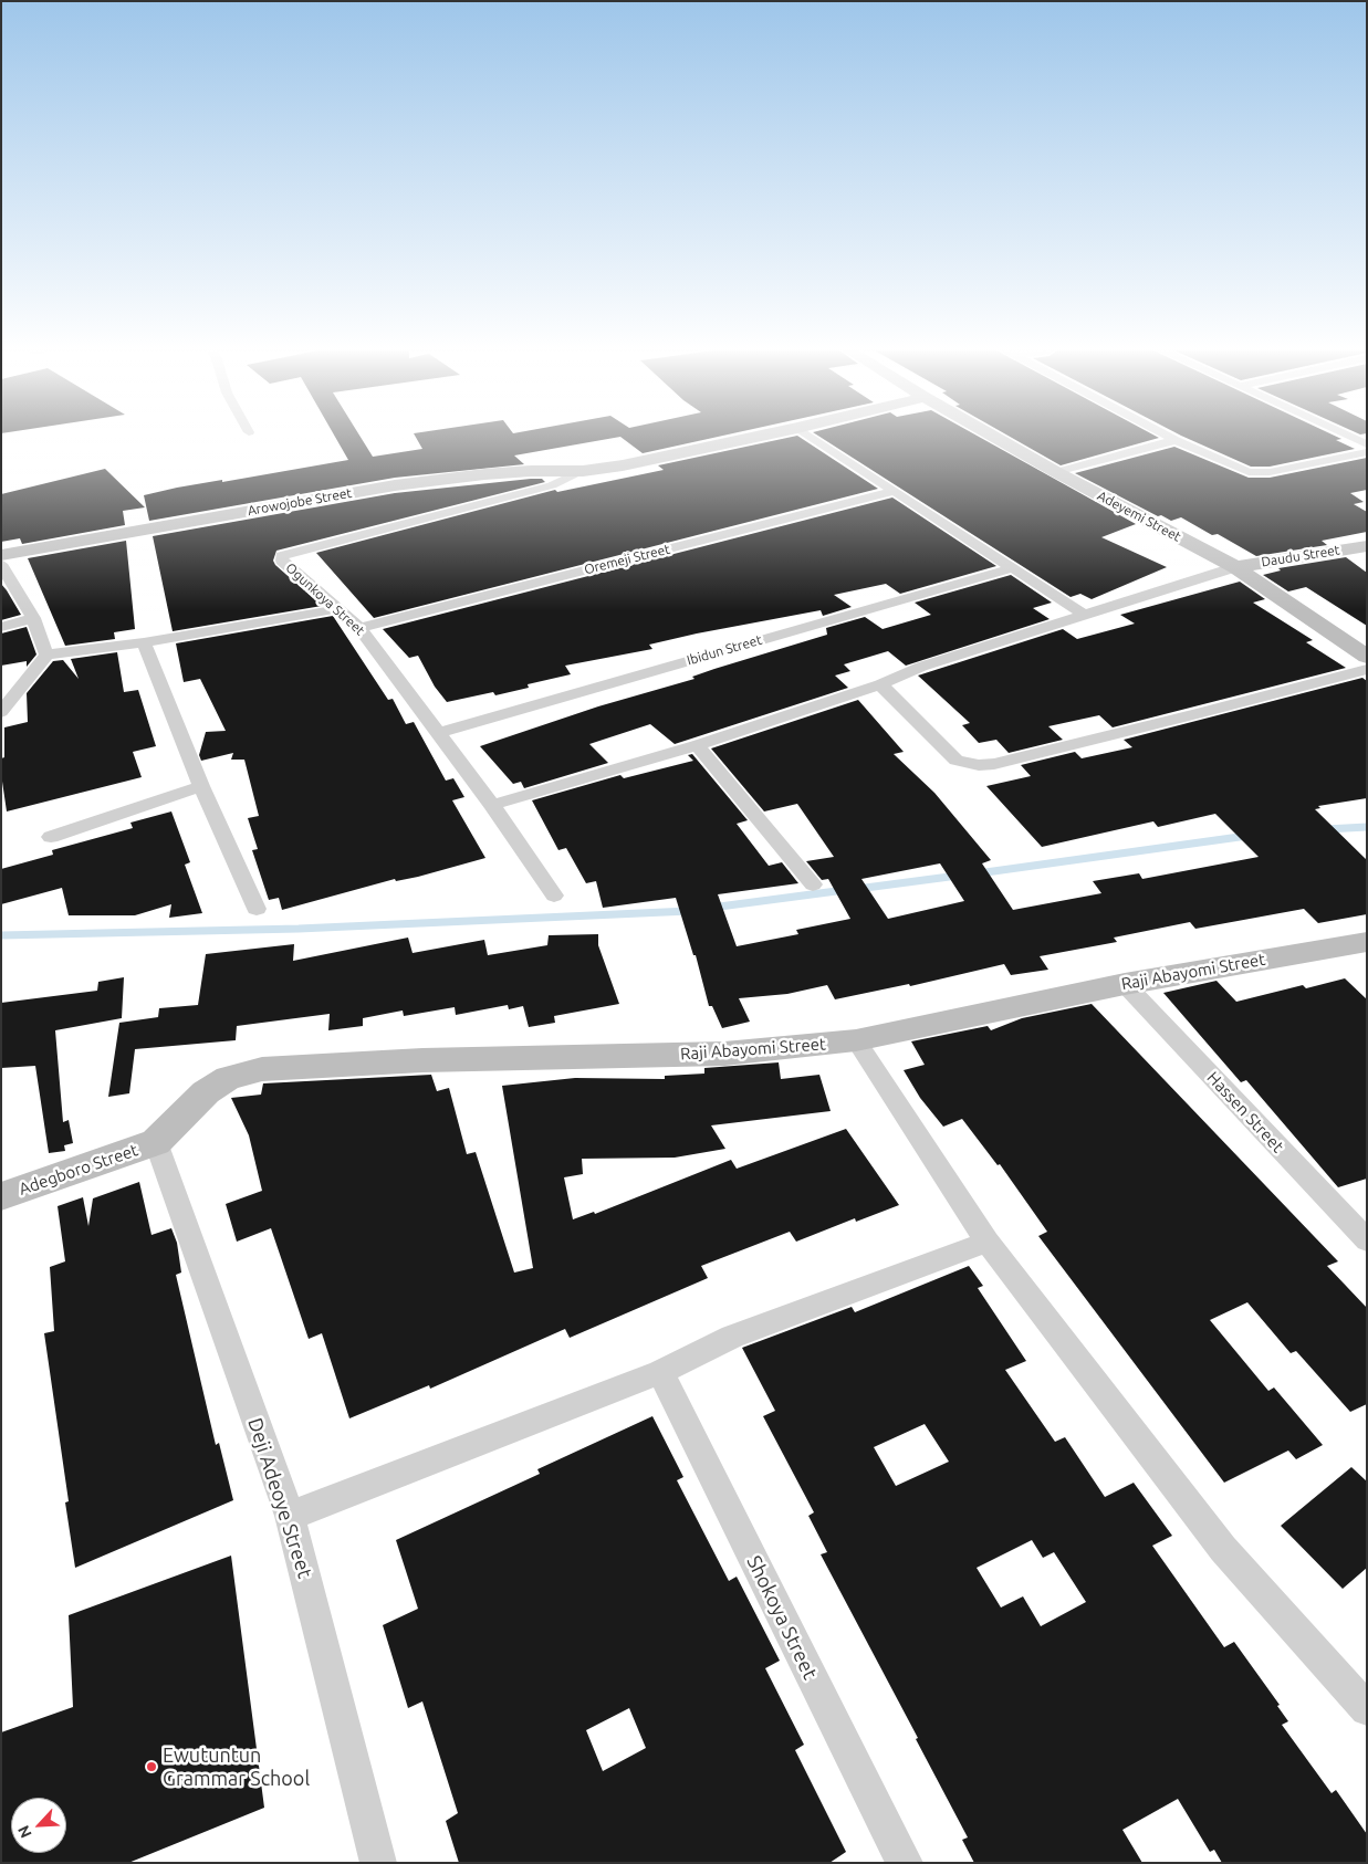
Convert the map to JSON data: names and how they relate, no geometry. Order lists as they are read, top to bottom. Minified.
{"streets":{"street":["Arowojobe Street","Adeyemi Street","Daudu Street","Oremeji Street","Ogunkoya Street","Ibidun Street","Raji Abayomi Street","Hassen Street","Adegboro Street","Deji Adeoye Street","Shokoya Street"]},"crossings":[["Arowojobe Street","Ogunkoya Street"],["Adeyemi Street","Daudu Street"],["Oremeji Street","Ogunkoya Street"],["Ogunkoya Street","Ibidun Street"],["Raji Abayomi Street","Hassen Street"],["Raji Abayomi Street","Adegboro Street"],["Raji Abayomi Street","Deji Adeoye Street"],["Adegboro Street","Deji Adeoye Street"]],"places":["Ewutuntun Grammar School"],"north":"bottom left"}
